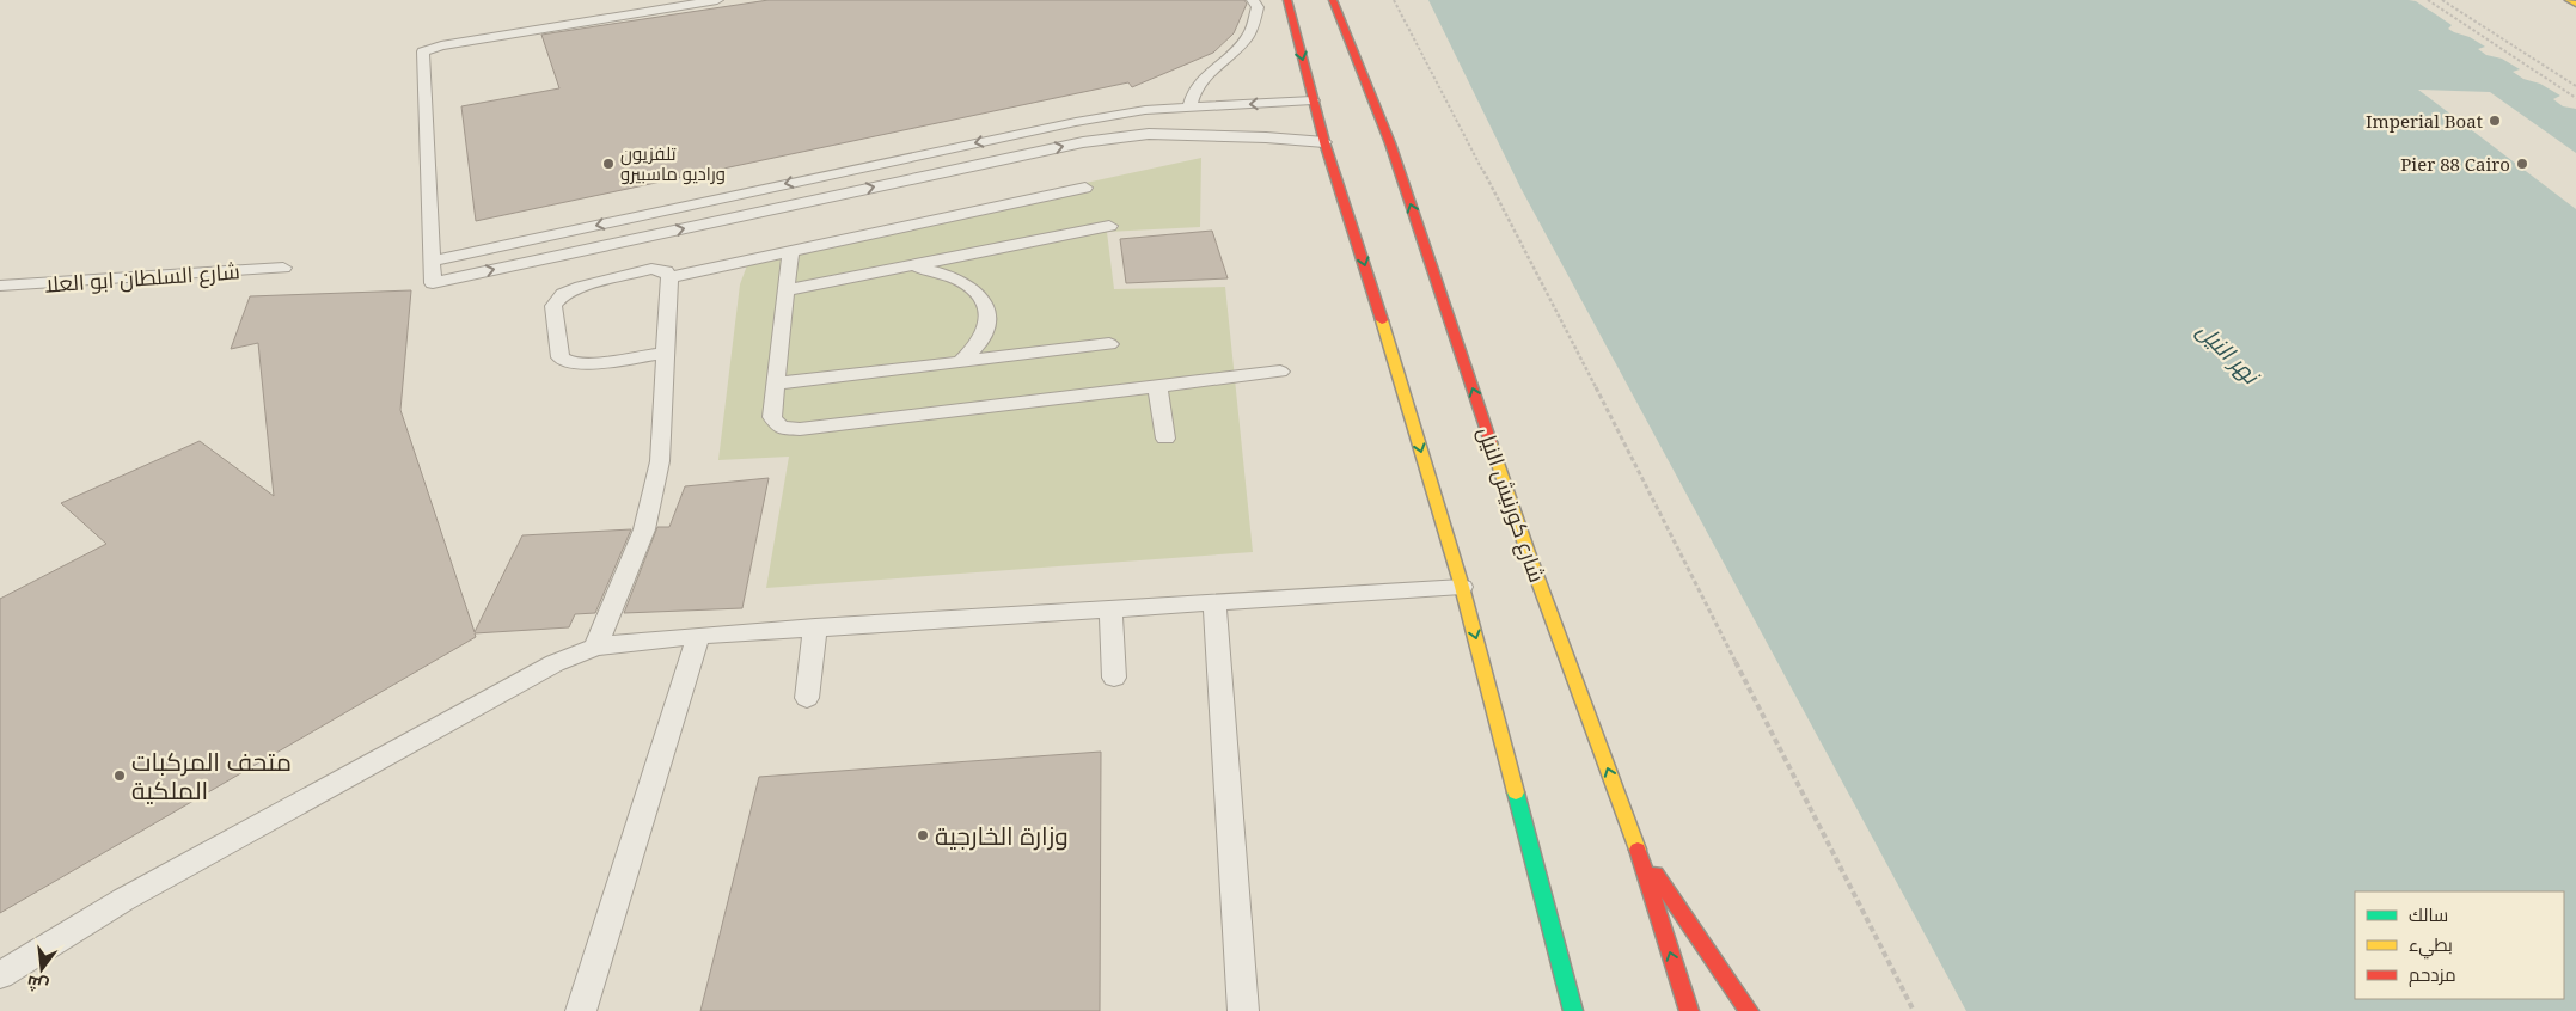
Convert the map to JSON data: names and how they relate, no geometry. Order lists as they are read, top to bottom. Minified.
{"streets":{"main road":["شارع كورنيش النيل"],"lane":["شارع السلطان ابو العلا"]},"water":["نهر النيل"],"places":["Imperial Boat","تلفزيون وراديو ماسبيرو","Pier 88 Cairo","متحف المركبات الملكية","وزارة الخارجية"],"legend":["سالك","بطيء","مزدحم"],"north":"bottom"}
